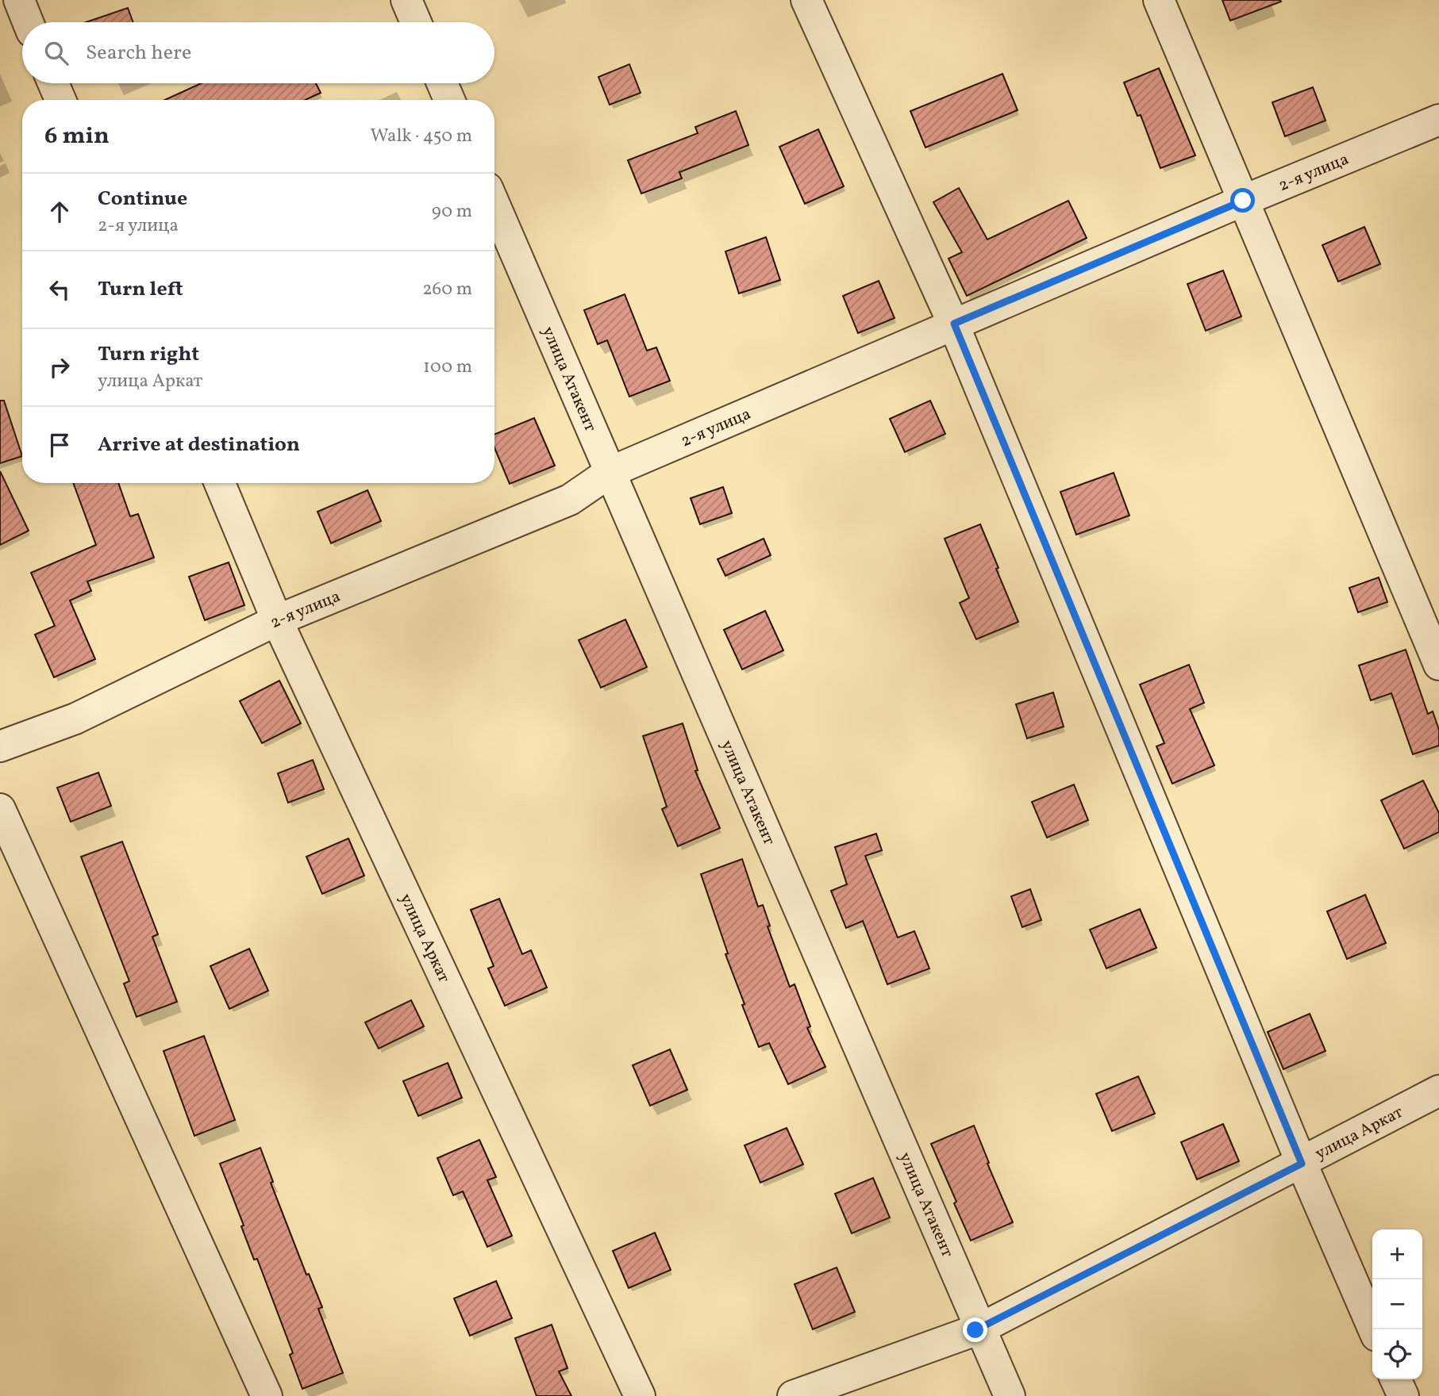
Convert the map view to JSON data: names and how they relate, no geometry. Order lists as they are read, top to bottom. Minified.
{"streets":{"street":["2-я улица","улица Атакент","улица Аркат"]},"crossings":[["2-я улица","улица Атакент"],["2-я улица","улица Аркат"],["улица Атакент","улица Аркат"]],"page":{"search":"Search here","heading":["6 min","Walk · 450 m"],"list":[["Continue","2-я улица","90 m"],["Turn left","260 m"],["Turn right","улица Аркат","100 m"],"Arrive at destination"],"map_buttons":["+","−"]}}
